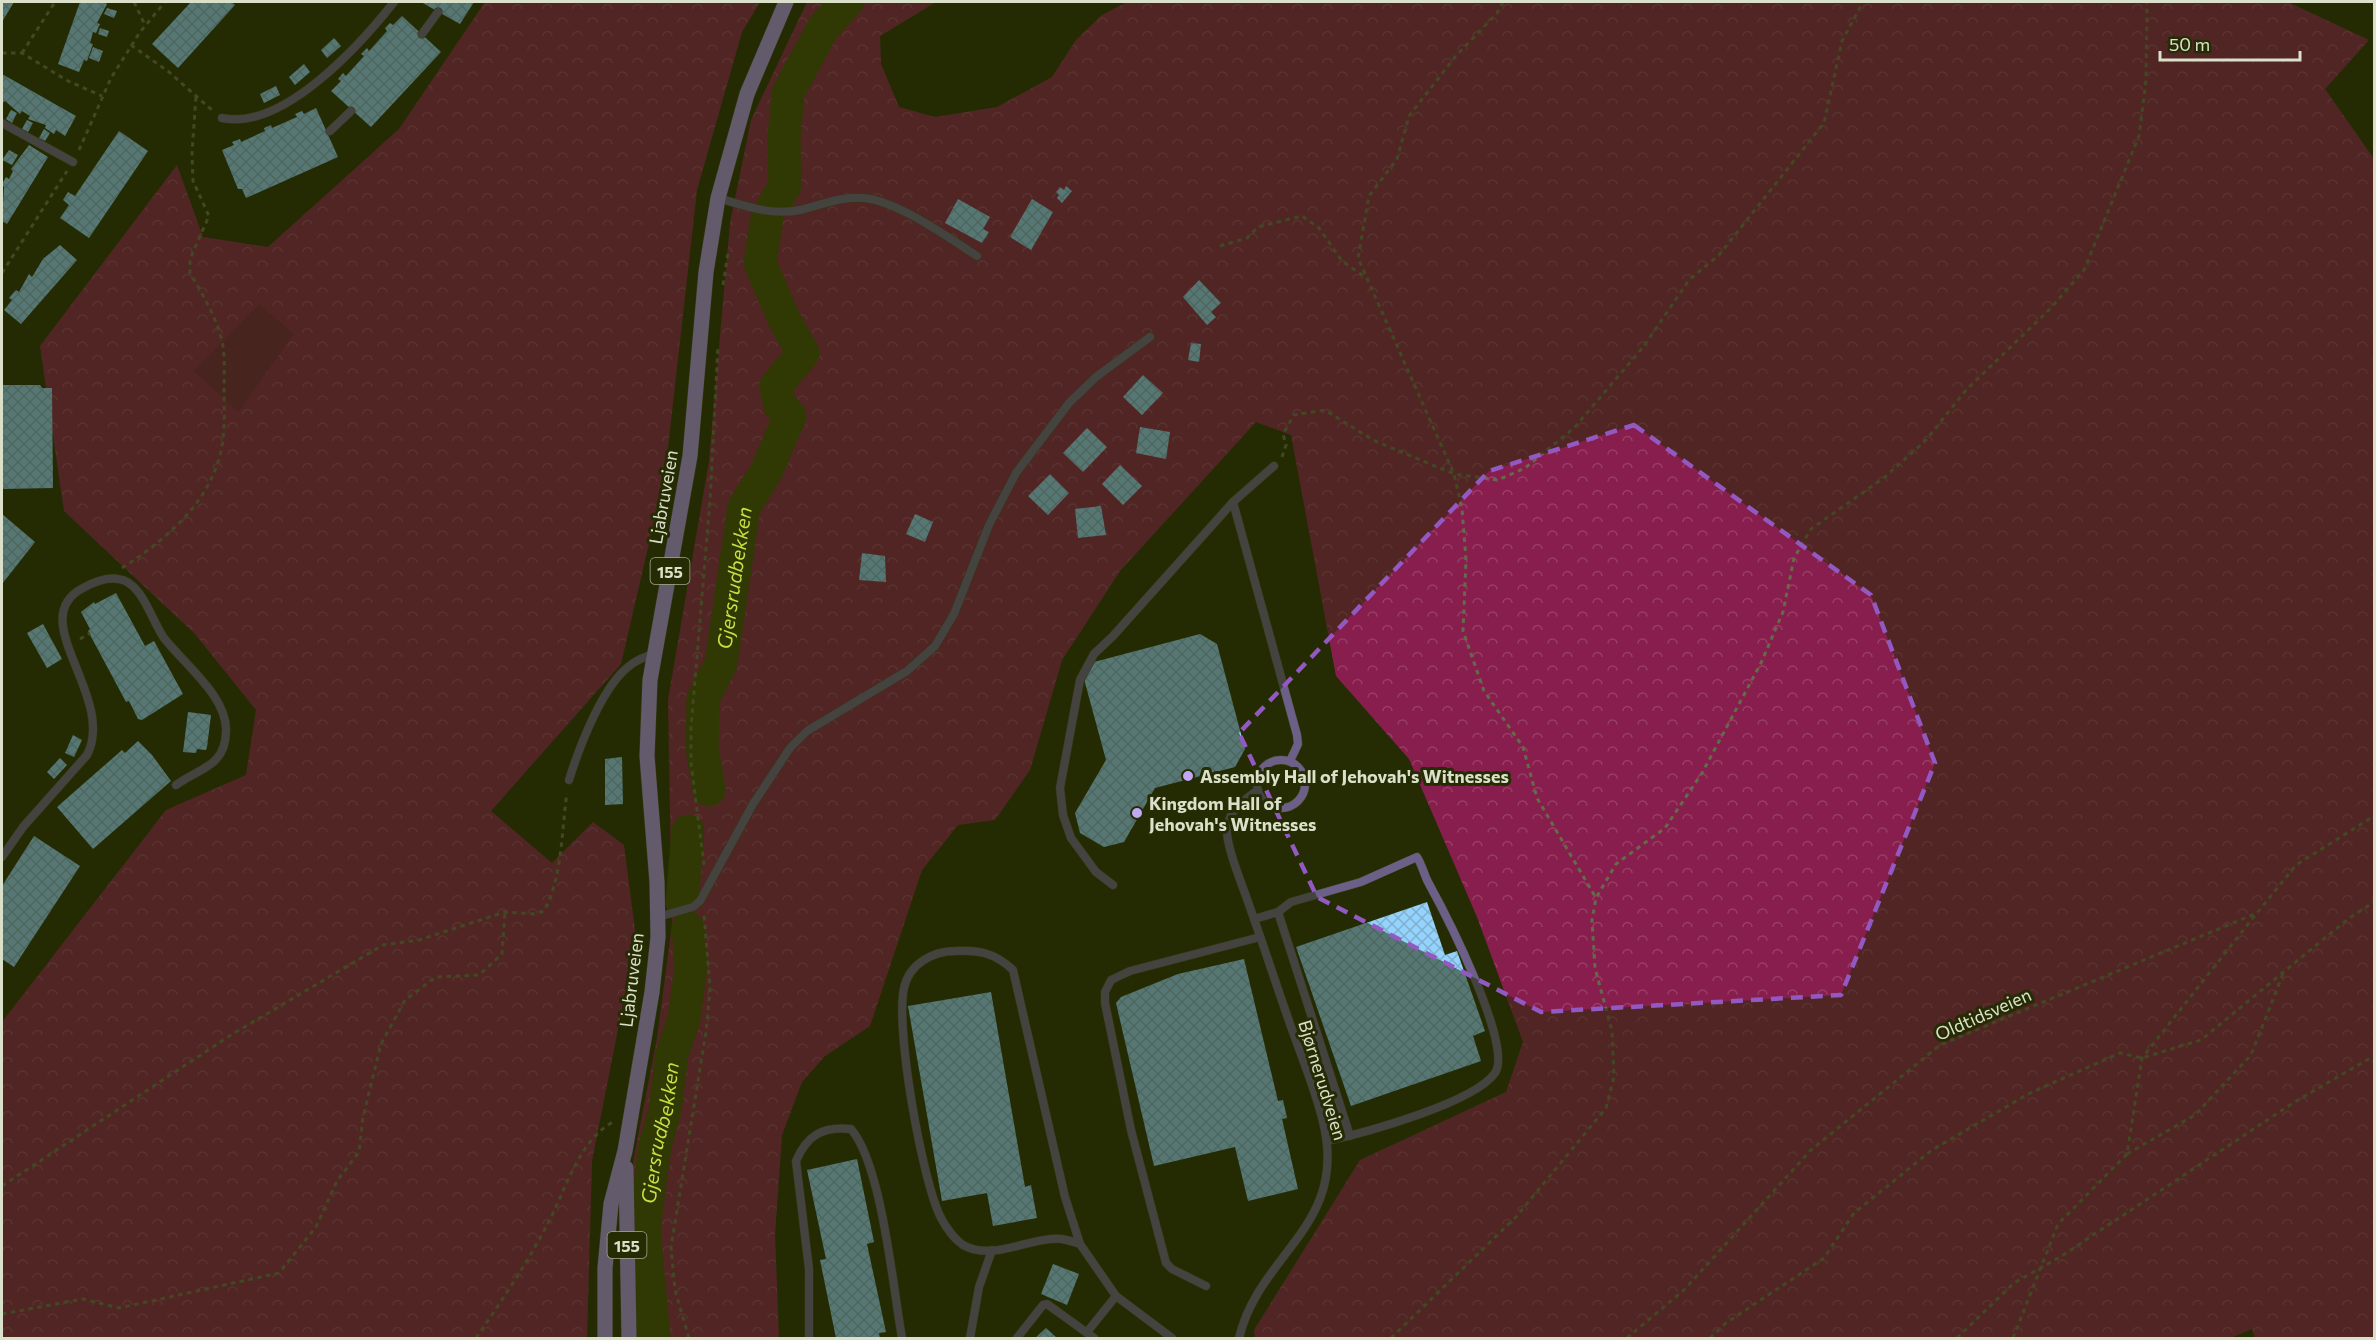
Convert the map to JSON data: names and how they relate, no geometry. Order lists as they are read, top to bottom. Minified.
{"streets":{"main road":["Ljabruveien","155"],"lane":["Bjørnerudveien"],"path":["Oldtidsveien"]},"water":["Gjersrudbekken"],"places":["Assembly Hall of Jehovah's Witnesses","Kingdom Hall of Jehovah's Witnesses"],"scale_bar":"50 m"}
